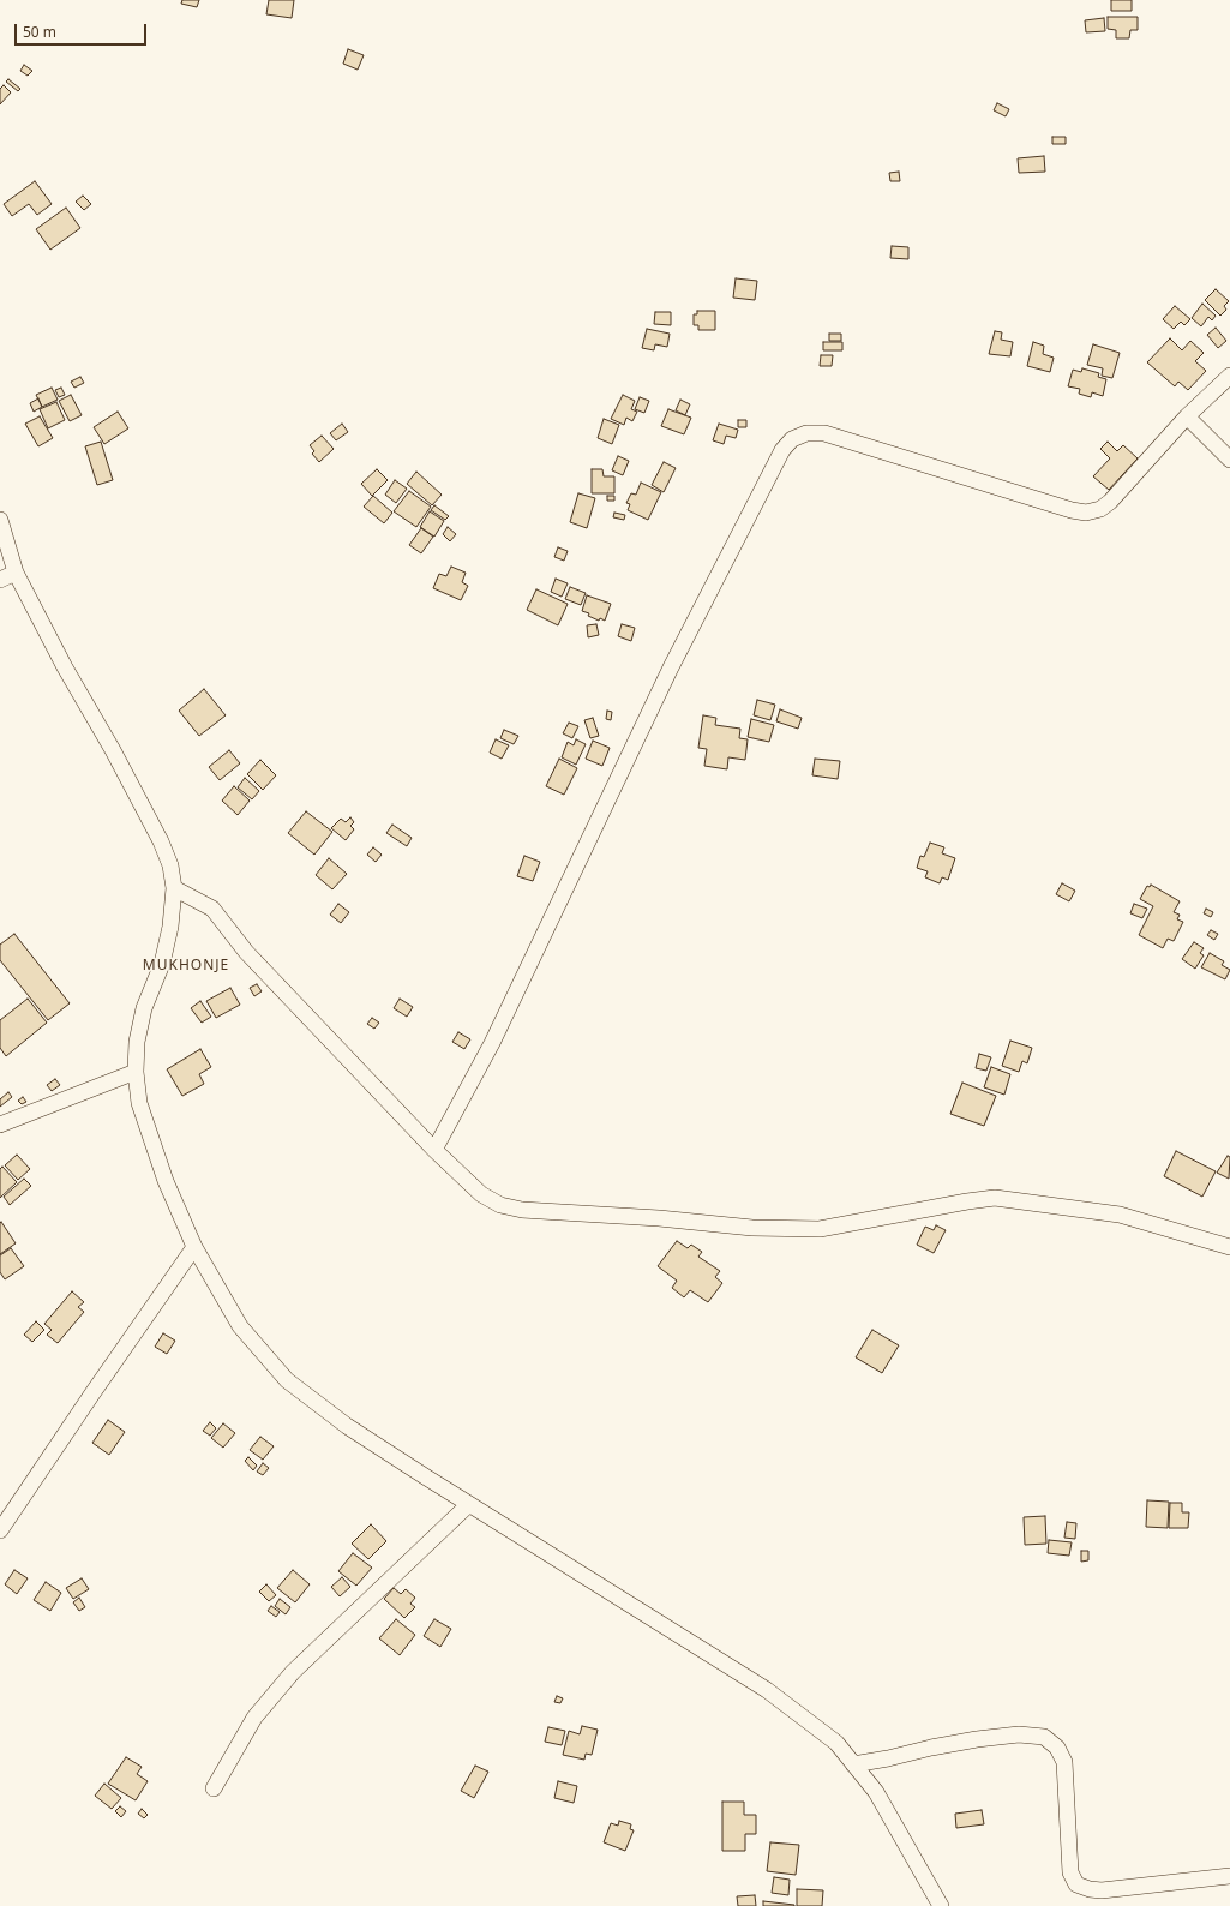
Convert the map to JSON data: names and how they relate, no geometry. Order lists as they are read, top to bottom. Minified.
{"districts":["MUKHONJE"],"scale_bar":"50 m"}
